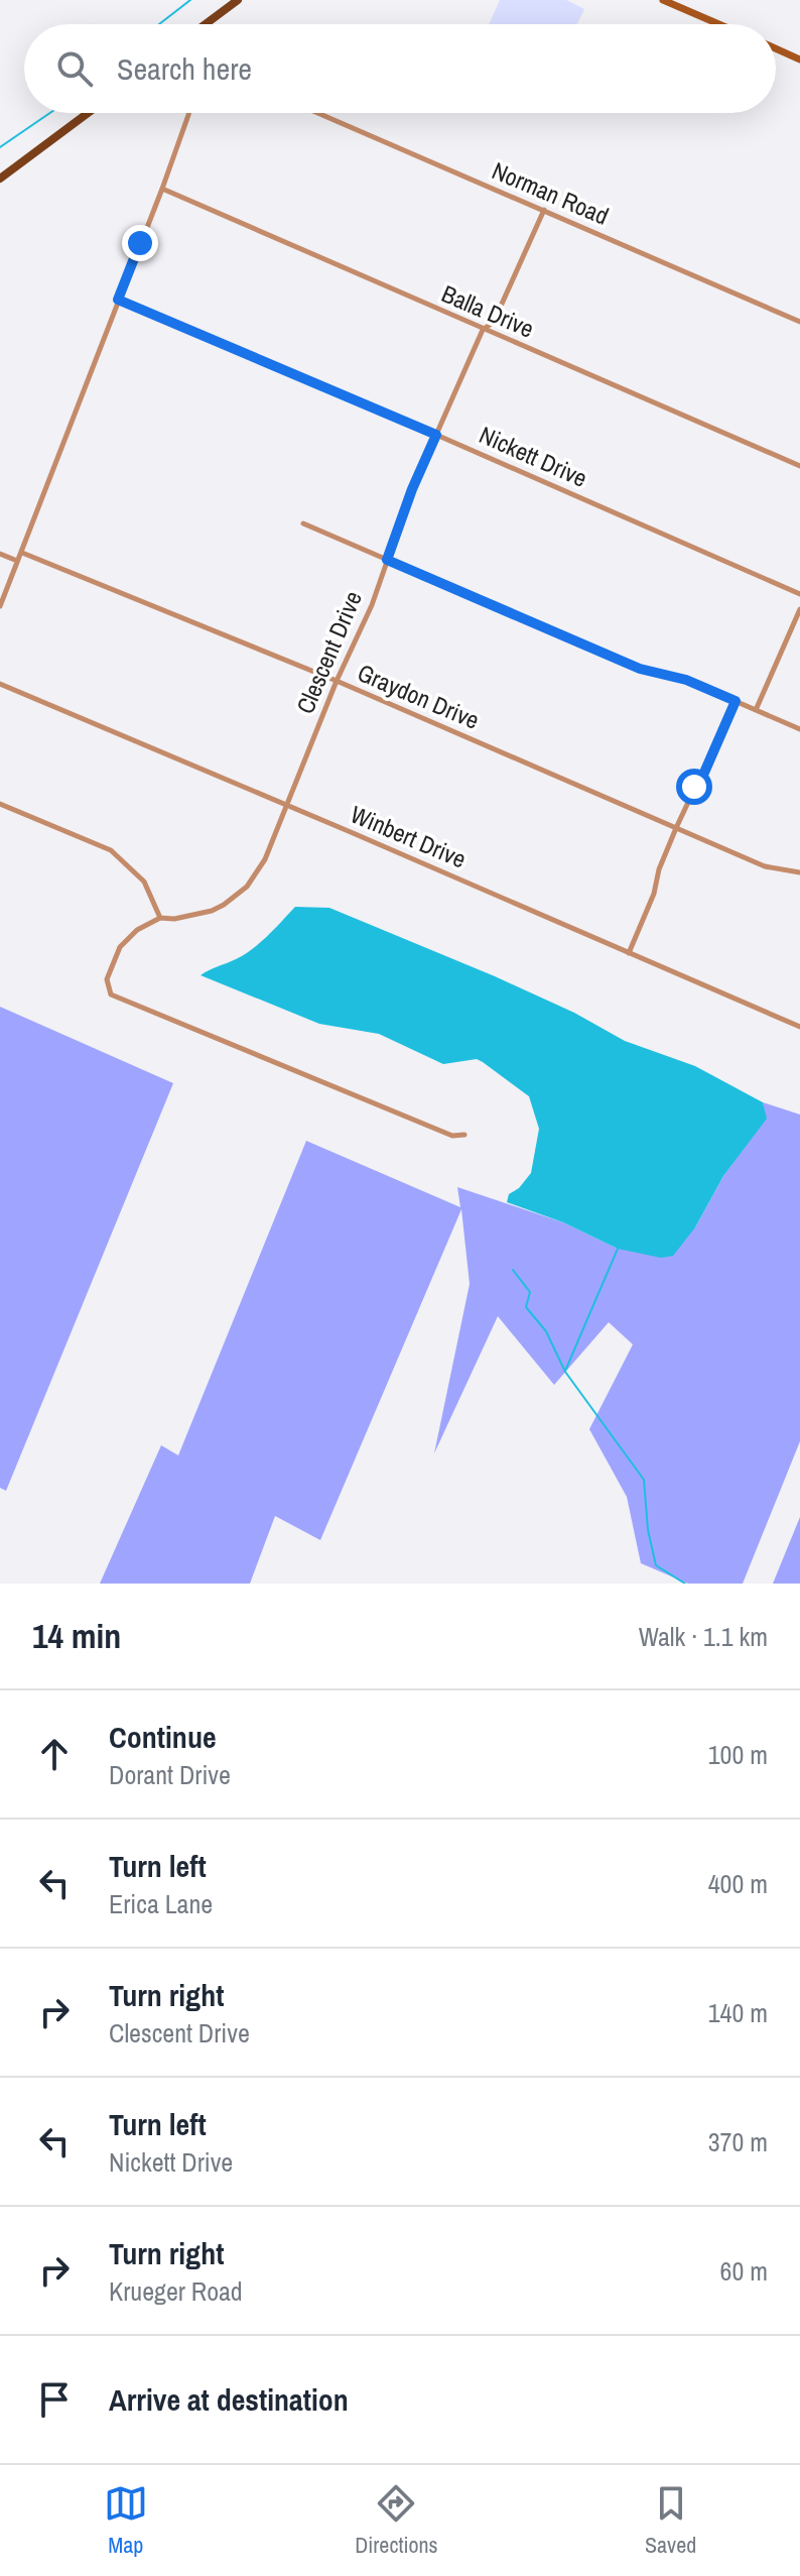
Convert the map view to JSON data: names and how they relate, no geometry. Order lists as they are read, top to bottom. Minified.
{"streets":{"street":["Norman Road","Balla Drive","Nickett Drive","Clescent Drive","Graydon Drive","Winbert Drive"]},"crossings":[["Norman Road","Clescent Drive"],["Balla Drive","Clescent Drive"],["Nickett Drive","Clescent Drive"],["Clescent Drive","Graydon Drive"],["Clescent Drive","Winbert Drive"]],"page":{"search":"Search here","heading":["14 min","Walk · 1.1 km"],"list":[["Continue","Dorant Drive","100 m"],["Turn left","Erica Lane","400 m"],["Turn right","Clescent Drive","140 m"],["Turn left","Nickett Drive","370 m"],["Turn right","Krueger Road","60 m"],"Arrive at destination"],"nav":["Map","Directions","Saved"]}}
